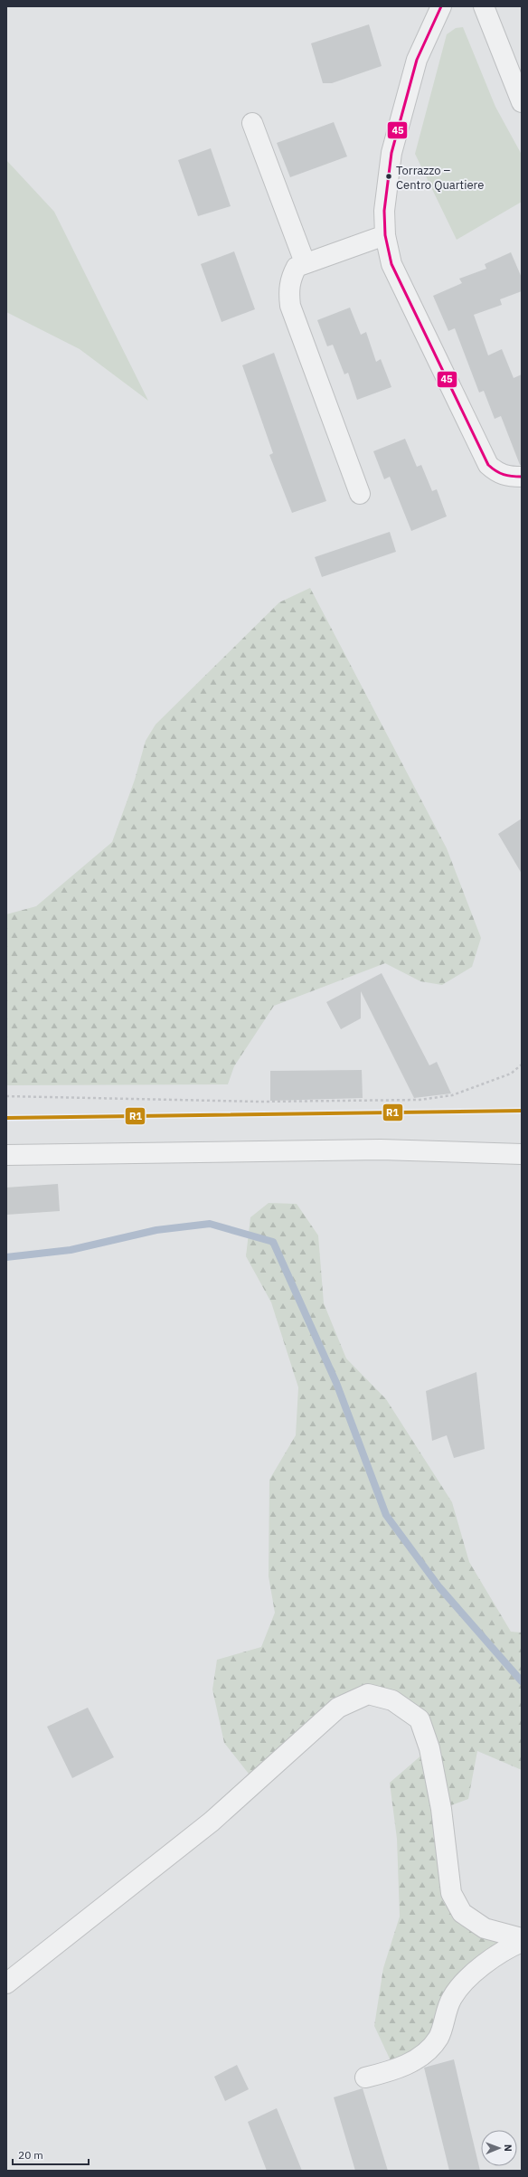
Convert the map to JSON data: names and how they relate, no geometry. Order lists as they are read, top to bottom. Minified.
{"places":["Torrazzo – Centro Quartiere"],"lines":["transit line 45","transit line R1"],"scale_bar":"20 m","north":"right"}
